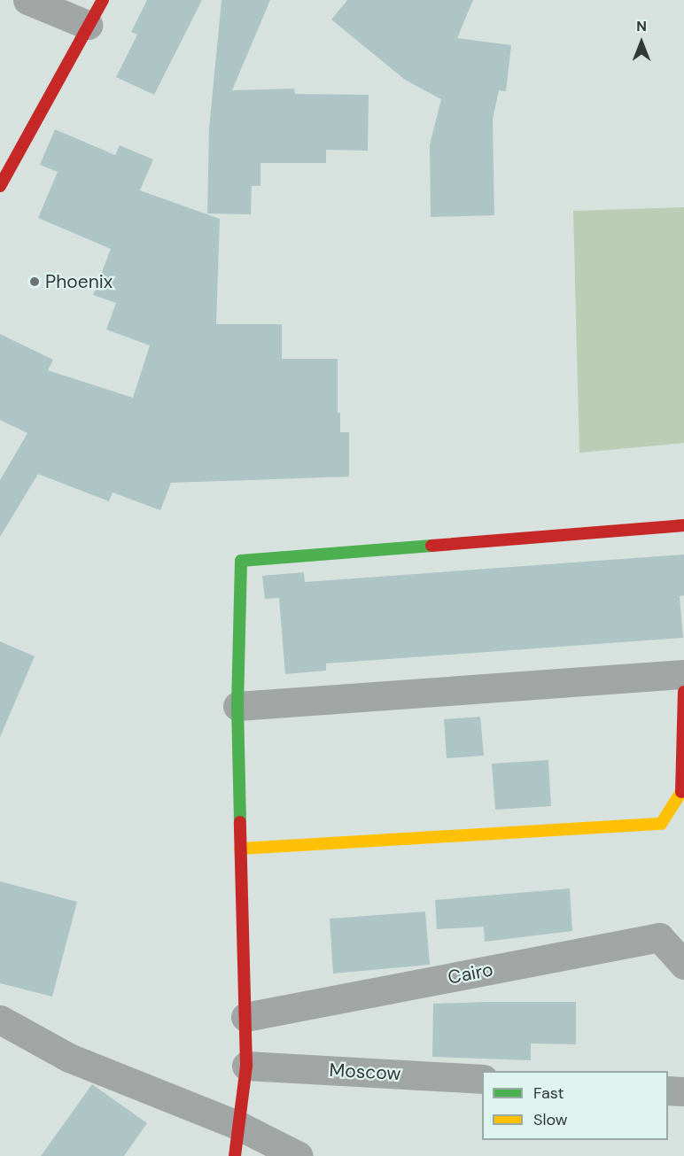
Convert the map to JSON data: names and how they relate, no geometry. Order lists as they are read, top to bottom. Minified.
{"streets":{"street":["Cairo","Moscow"]},"places":["Phoenix"],"legend":["Fast","Slow"],"north":"top"}
